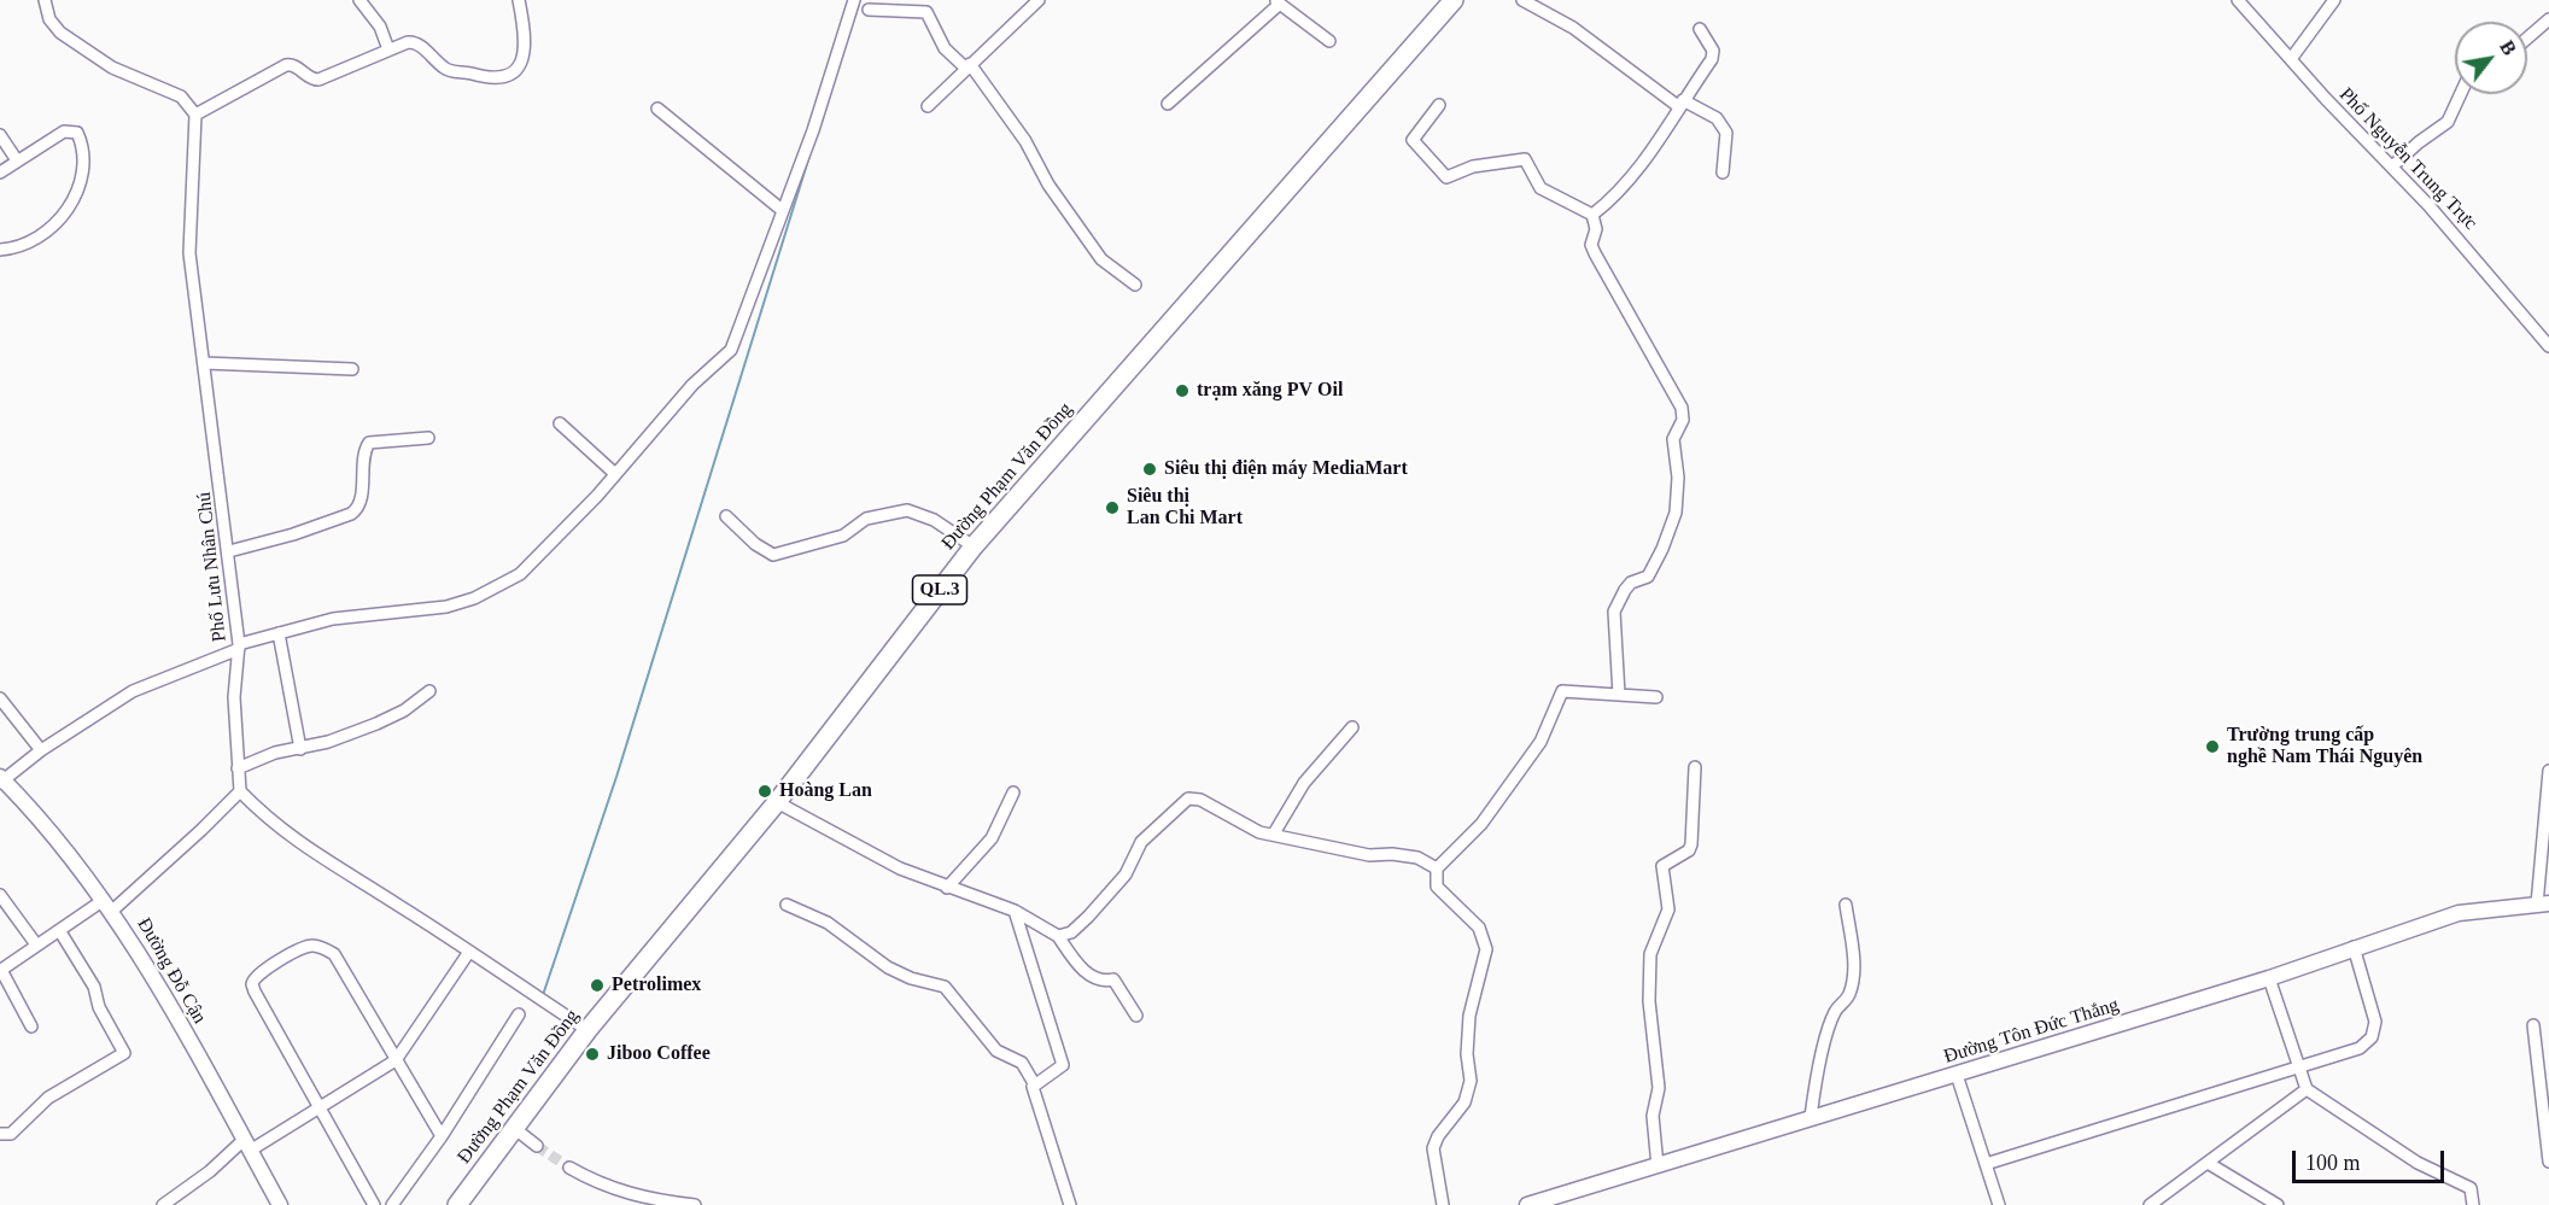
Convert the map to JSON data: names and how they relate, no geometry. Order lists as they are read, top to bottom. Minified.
{"streets":{"highway":["Đường Phạm Văn Đồng","QL.3"],"main road":["Đường Đỗ Cận","Đường Tôn Đức Thắng"],"street":["Phố Nguyễn Trung Trực","Phố Lưu Nhân Chú"]},"places":["trạm xăng PV Oil","Siêu thị điện máy MediaMart","Siêu thị Lan Chi Mart","Trường trung cấp nghề Nam Thái Nguyên","Hoàng Lan","Petrolimex","Jiboo Coffee"],"scale_bar":"100 m","north":"top right"}
